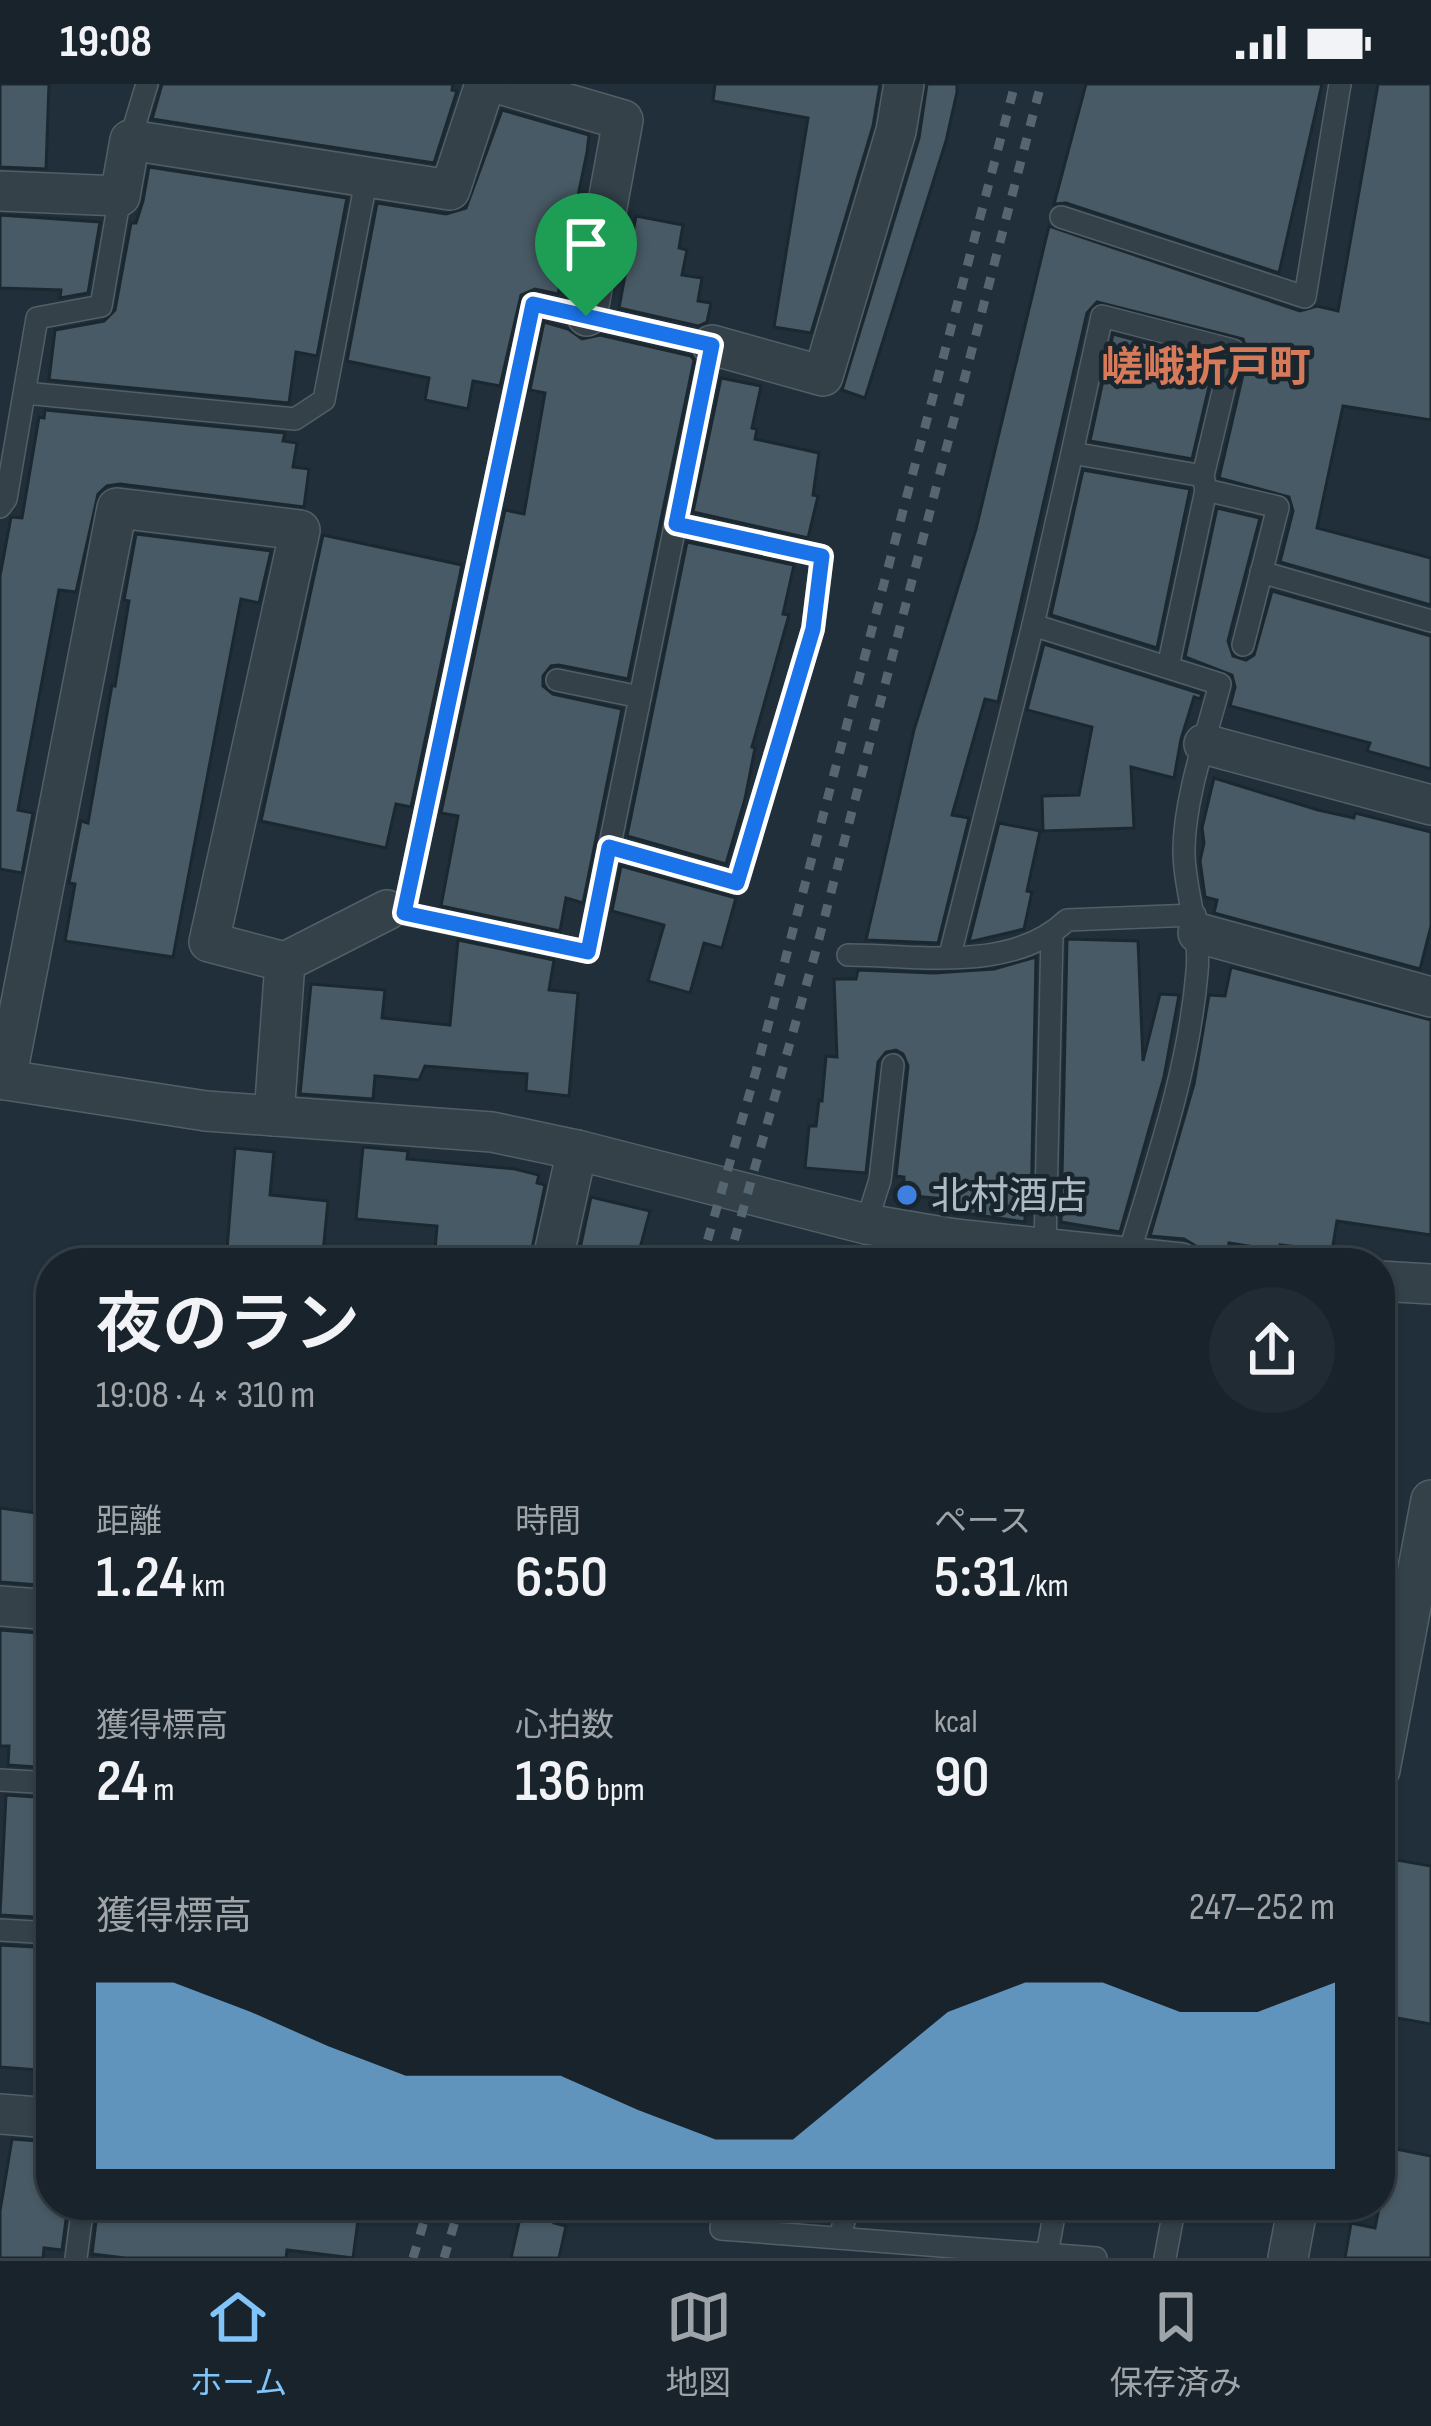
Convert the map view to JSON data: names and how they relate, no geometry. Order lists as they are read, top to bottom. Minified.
{"districts":["嵯峨折戸町"],"places":["北村酒店"],"page":{"status":"19:08","heading":["夜のラン","19:08 · 4 × 310 m"],"stats":[["距離","1.24 km"],["時間","6:50"],["ペース","5:31 /km"],["獲得標高","24 m"],["心拍数","136 bpm"],["kcal","90"]],"chart":["獲得標高","247–252 m"],"tabs":["ホーム","地図","保存済み"]}}
